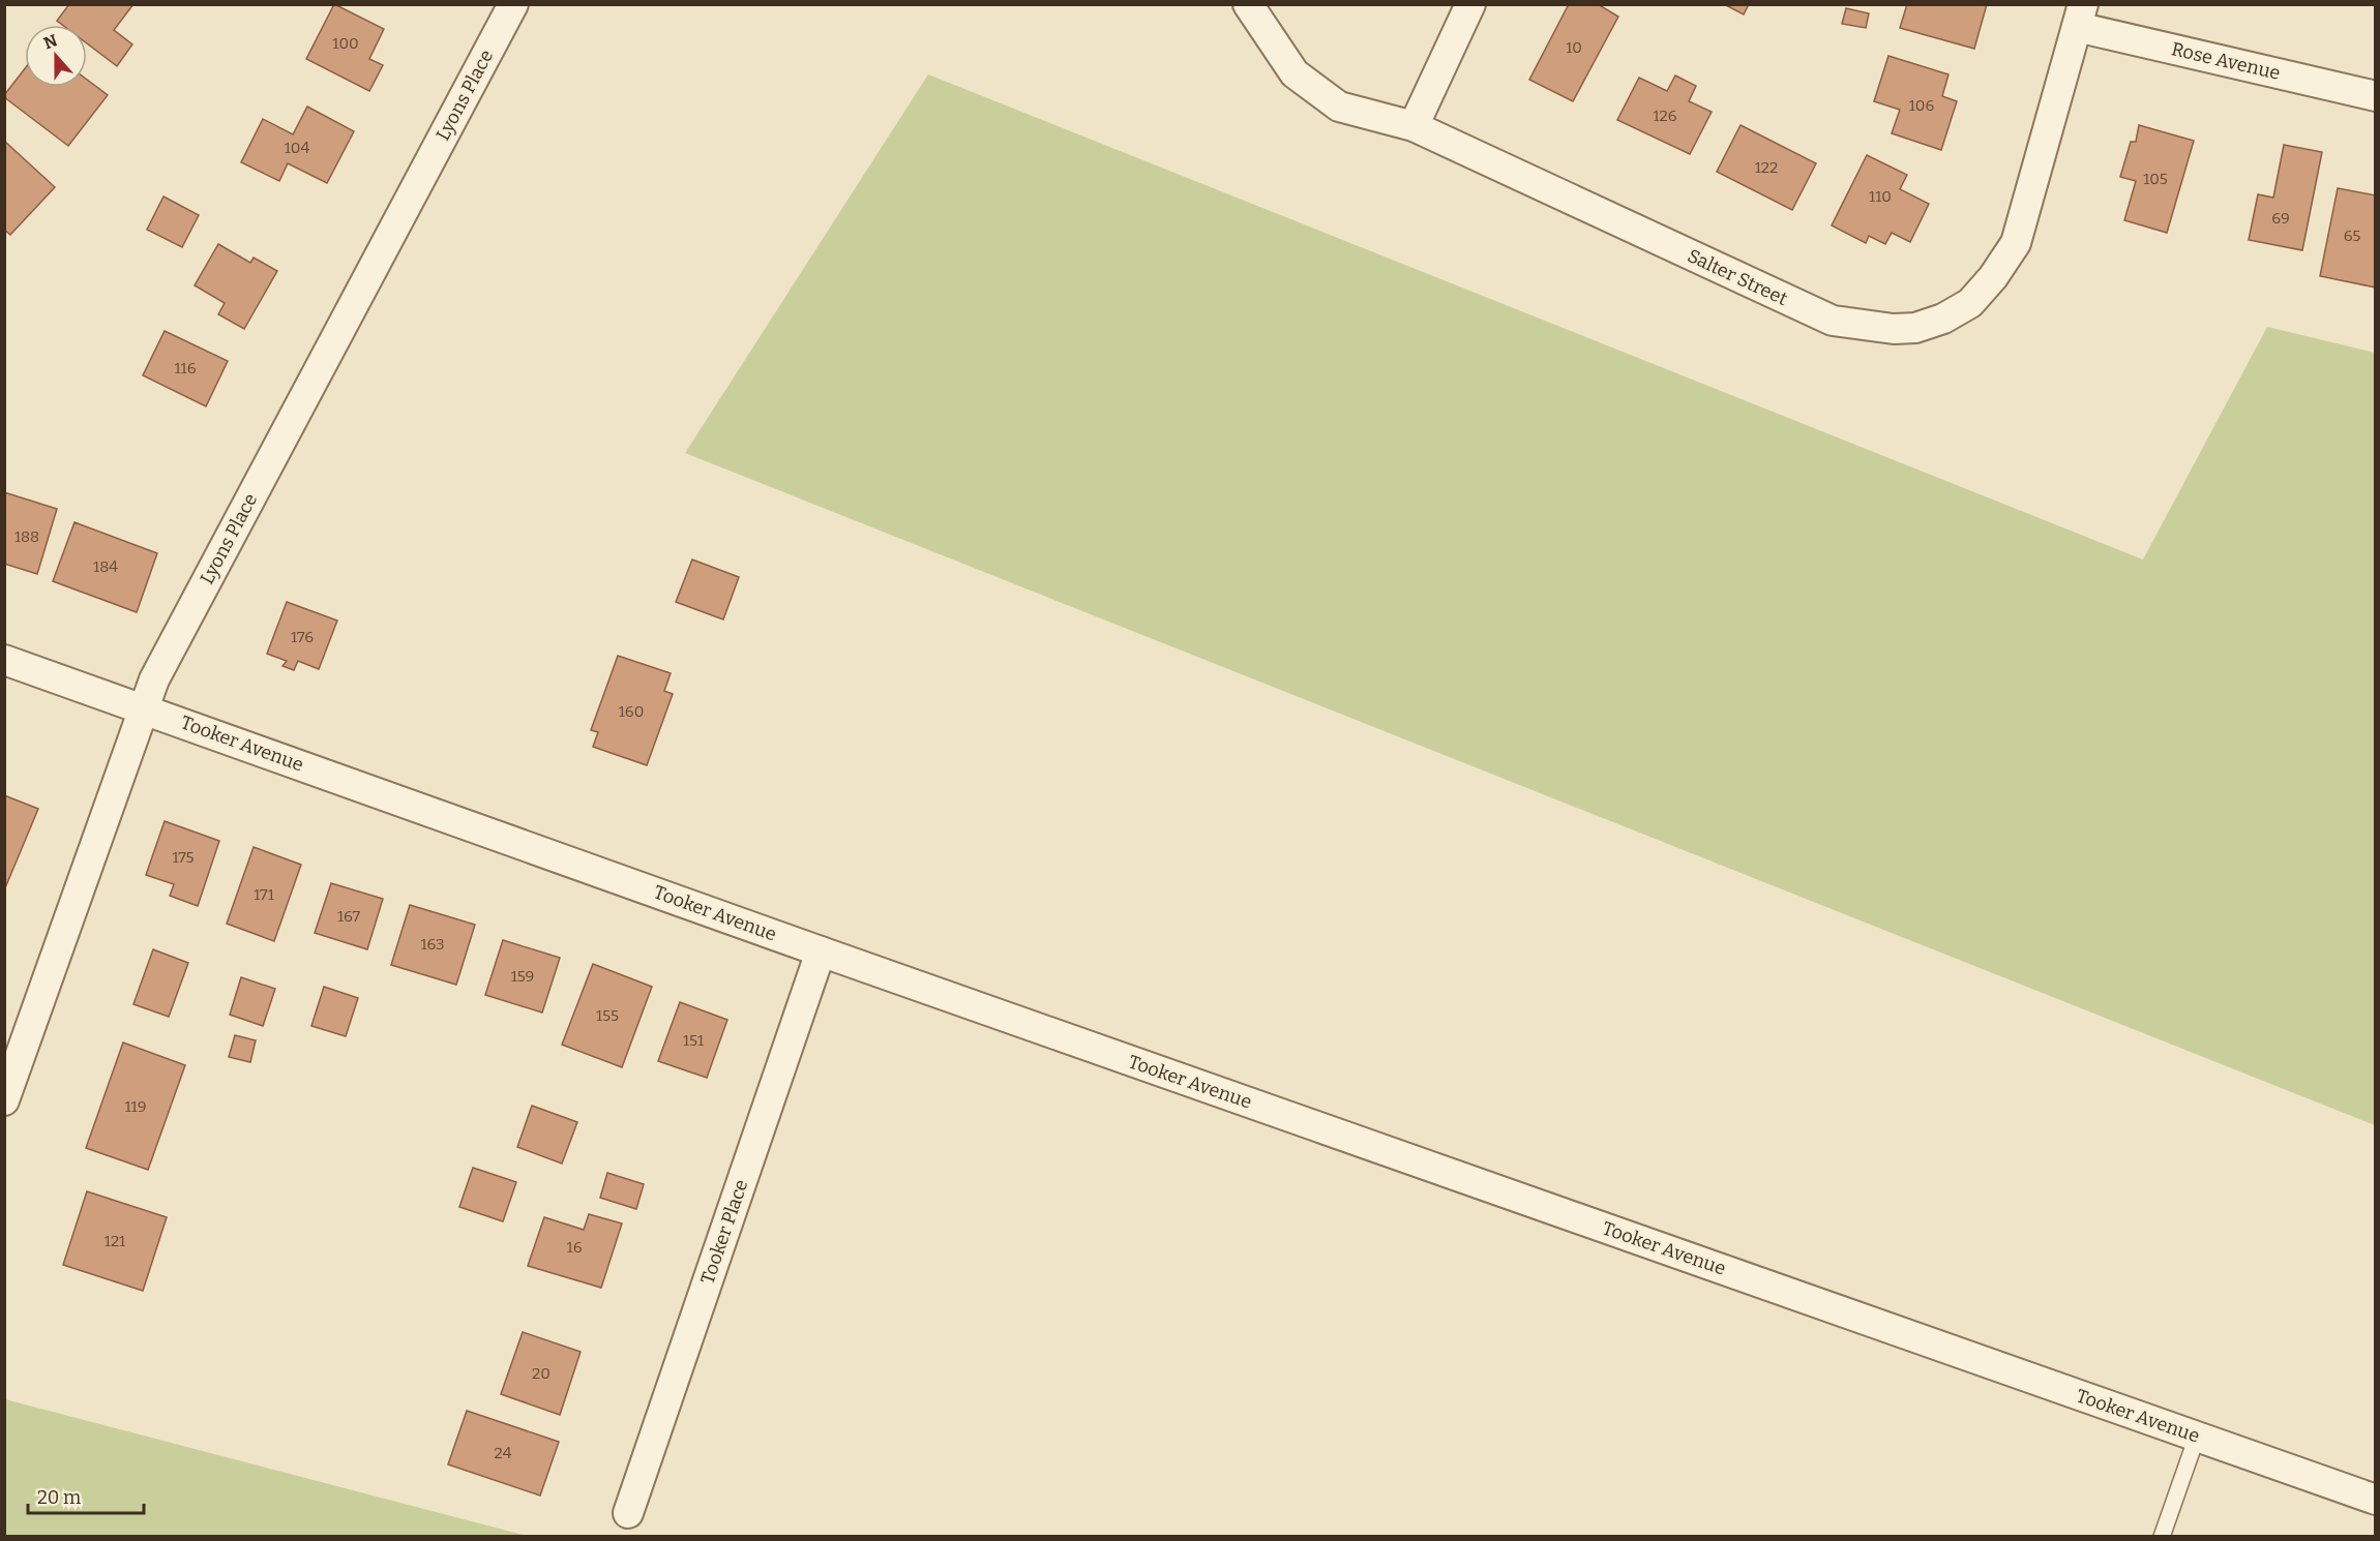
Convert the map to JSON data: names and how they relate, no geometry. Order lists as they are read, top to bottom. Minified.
{"streets":{"street":["Rose Avenue","Lyons Place","Salter Street","Tooker Avenue","Tooker Place"]},"crossings":[["Rose Avenue","Salter Street"],["Lyons Place","Tooker Avenue"],["Tooker Avenue","Tooker Place"]],"house_numbers":["100","10","106","126","104","122","105","110","69","65","116","188","184","176","160","175","171","167","163","159","155","151","119","121","16","20","24"],"scale_bar":"20 m","north":"top"}
